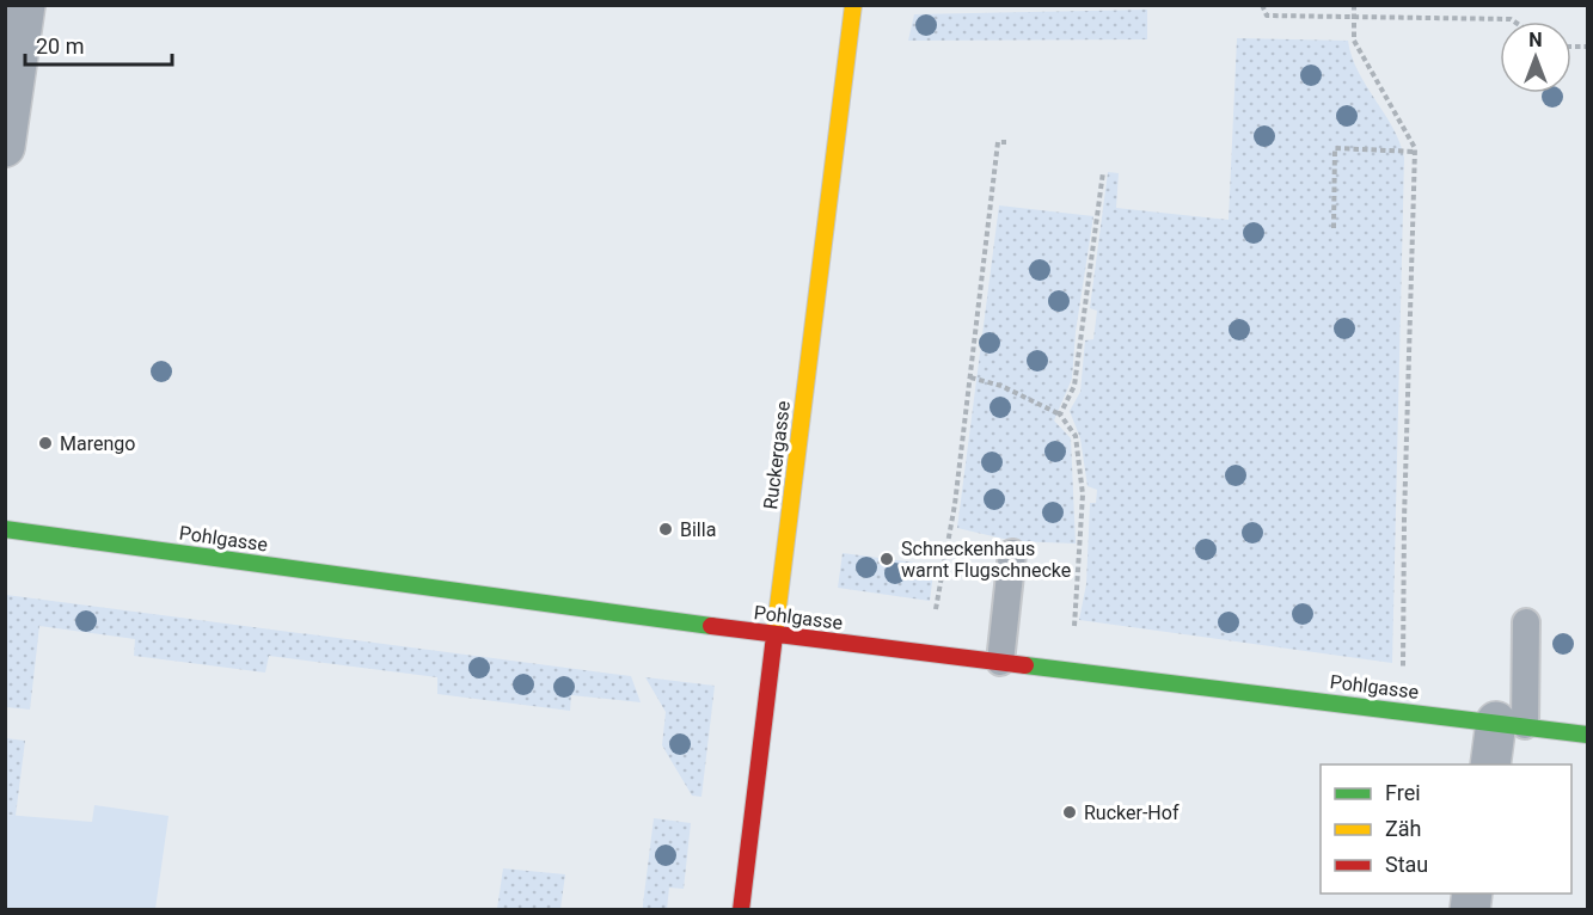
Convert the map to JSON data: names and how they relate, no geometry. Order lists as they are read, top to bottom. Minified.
{"streets":{"street":["Ruckergasse","Pohlgasse"]},"crossings":[["Ruckergasse","Pohlgasse"]],"places":["Marengo","Billa","Schneckenhaus warnt Flugschnecke","Rucker-Hof"],"legend":["Frei","Zäh","Stau"],"scale_bar":"20 m","north":"top"}
